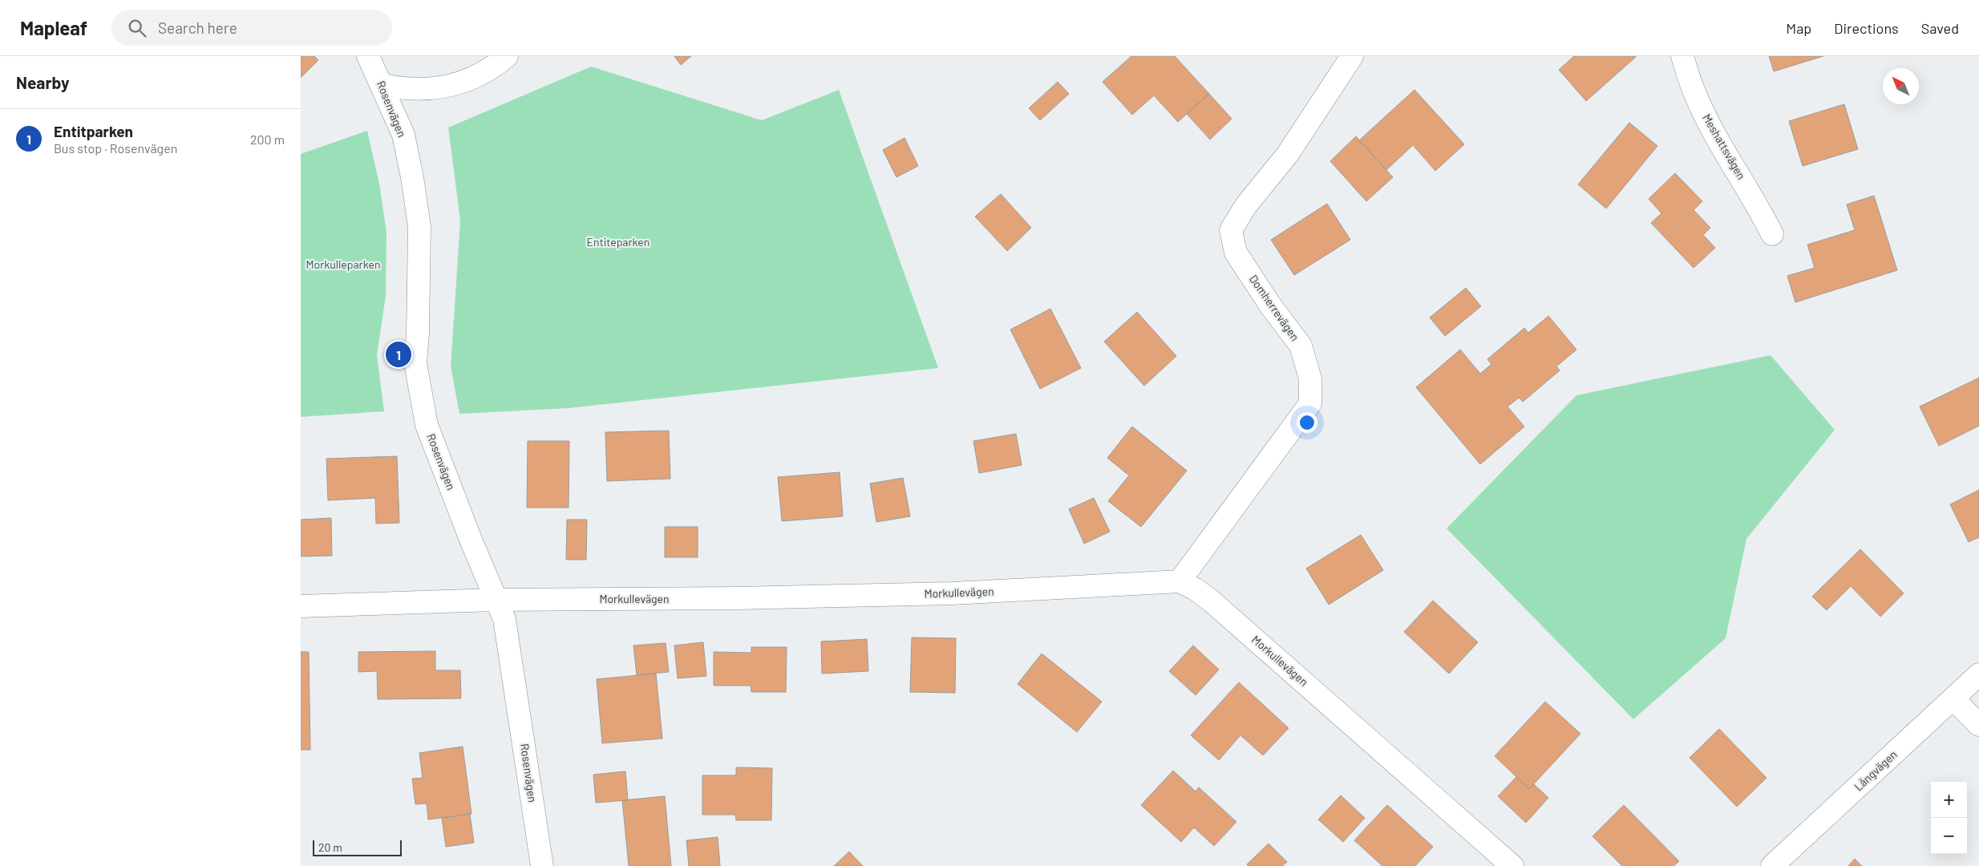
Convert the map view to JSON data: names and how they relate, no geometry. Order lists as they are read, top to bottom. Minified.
{"streets":{"street":["Rosenvägen","Meshattsvägen","Domherrevägen","Morkullevägen","Långvägen"]},"crossings":[["Rosenvägen","Morkullevägen"],["Domherrevägen","Morkullevägen"]],"parks":["Entiteparken","Morkulleparken"],"scale_bar":"20 m","north":"top left","page":{"header":"Mapleaf","search":"Search here","nav":["Map","Directions","Saved"],"heading":"Nearby","list":[{"mark":"1","name":"Entitparken","note":"Bus stop · Rosenvägen","value":"200 m"}],"pins":"1","map_buttons":["+","−"],"scale":"20 m"}}
